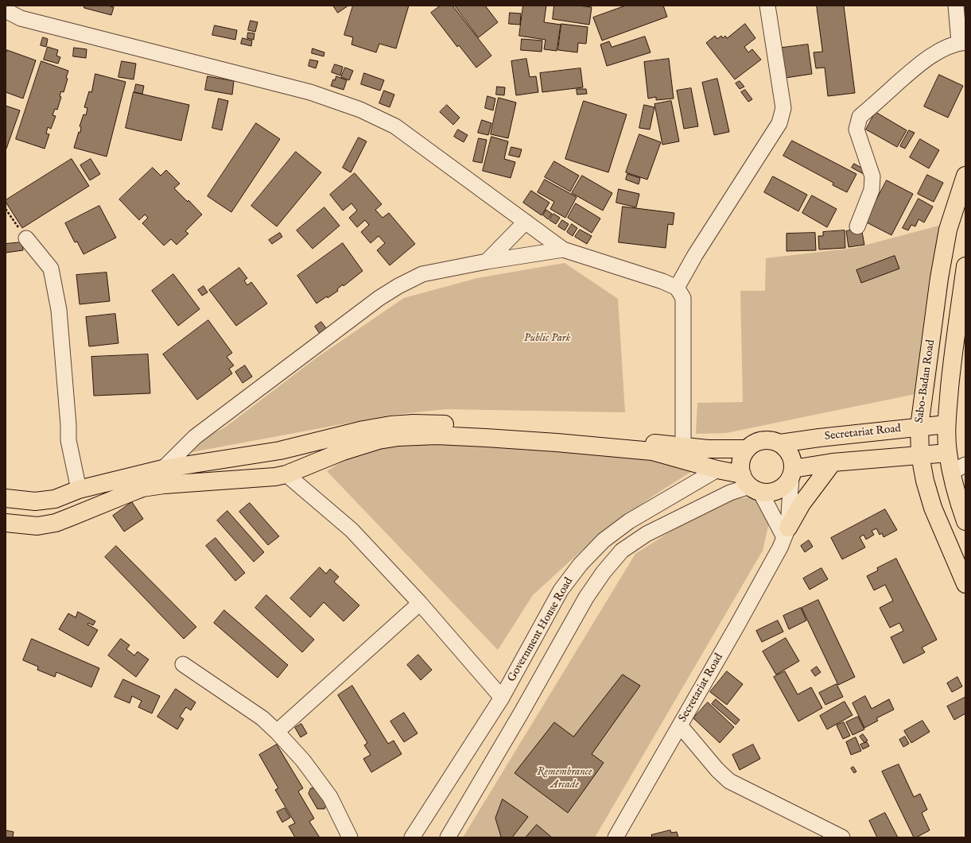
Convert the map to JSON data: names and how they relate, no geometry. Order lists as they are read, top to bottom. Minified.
{"streets":{"main road":["Sabo-Badan Road","Secretariat Road"],"street":["Government House Road"]},"crossings":[["Sabo-Badan Road","Secretariat Road"],["Secretariat Road","Government House Road"]],"parks":["Public Park","Remembrance Arcade"]}
